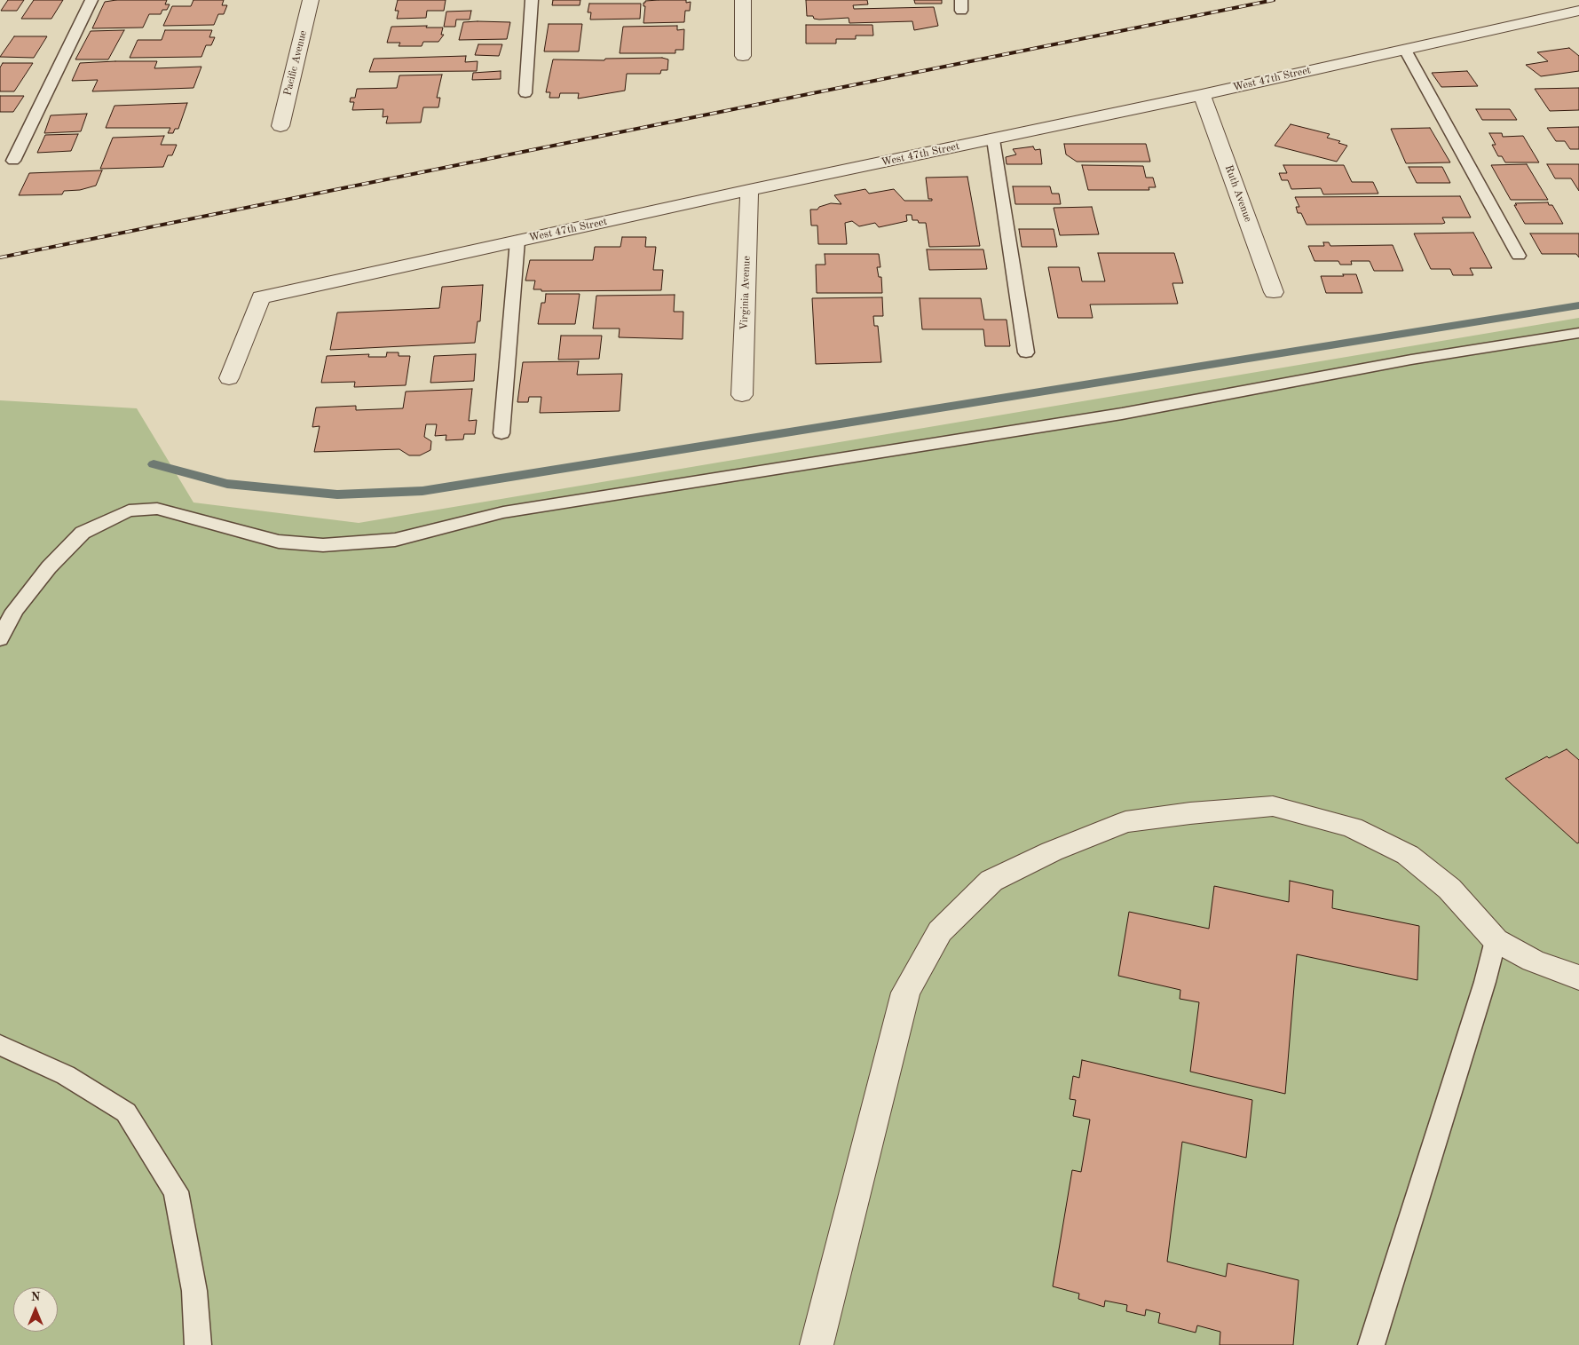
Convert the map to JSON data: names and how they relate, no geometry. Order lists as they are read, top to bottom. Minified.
{"streets":{"street":["Pacific Avenue","West 47th Street","Ruth Avenue","Virginia Avenue"]},"crossings":[["West 47th Street","Ruth Avenue"],["West 47th Street","Virginia Avenue"]],"north":"top"}
